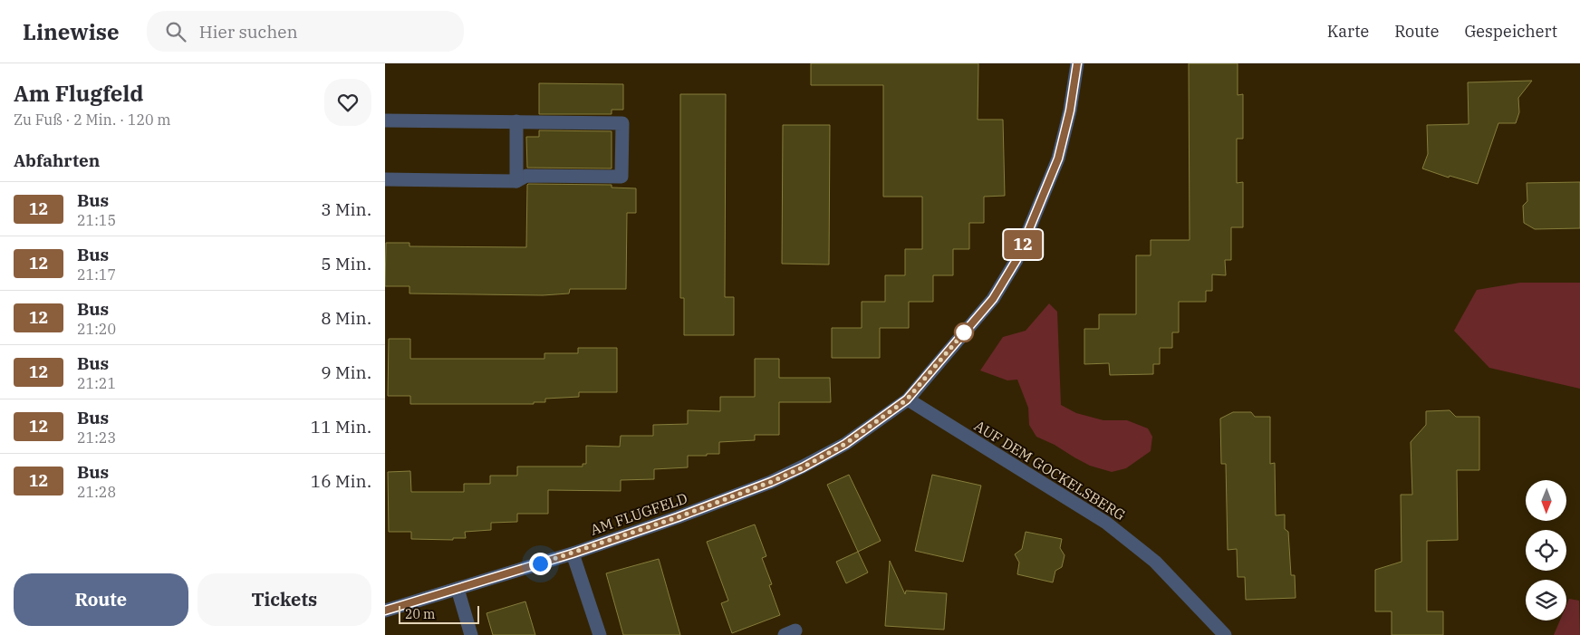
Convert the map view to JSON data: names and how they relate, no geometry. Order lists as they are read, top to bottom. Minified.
{"streets":{"street":["AUF DEM GOCKELSBERG","AM FLUGFELD"]},"crossings":[["AUF DEM GOCKELSBERG","AM FLUGFELD"]],"lines":["bus line 12"],"scale_bar":"20 m","north":"bottom","page":{"header":"Linewise","search":"Hier suchen","nav":["Karte","Route","Gespeichert"],"heading":[["Am Flugfeld","Zu Fuß · 2 Min. · 120 m"],"Abfahrten"],"on_map":"12","list":[{"mark":"12","name":"Bus","note":"21:15","value":"3 Min."},{"mark":"12","name":"Bus","note":"21:17","value":"5 Min."},{"mark":"12","name":"Bus","note":"21:20","value":"8 Min."},{"mark":"12","name":"Bus","note":"21:21","value":"9 Min."},{"mark":"12","name":"Bus","note":"21:23","value":"11 Min."},{"mark":"12","name":"Bus","note":"21:28","value":"16 Min."}],"buttons":["Route","Tickets"],"scale":"20 m"}}
